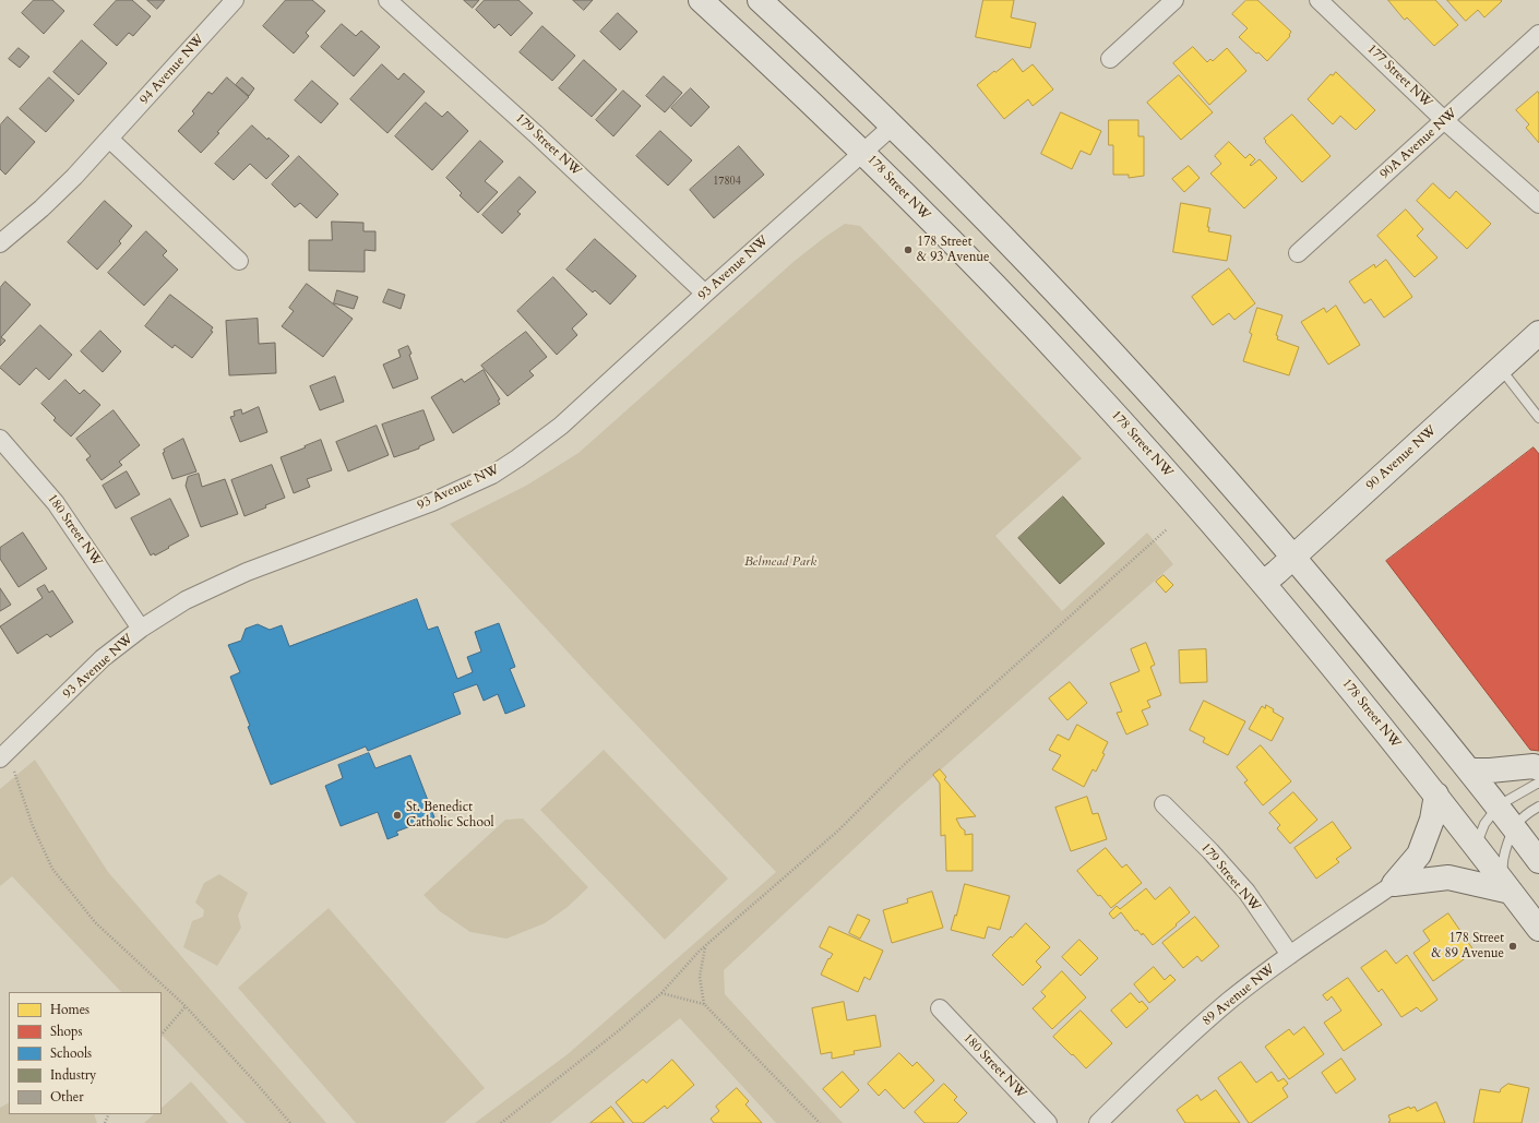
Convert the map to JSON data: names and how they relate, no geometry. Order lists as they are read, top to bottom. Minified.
{"streets":{"main road":["178 Street NW","90 Avenue NW"],"street":["94 Avenue NW","177 Street NW","90A Avenue NW","179 Street NW","93 Avenue NW","180 Street NW","89 Avenue NW"]},"crossings":[["177 Street NW","90A Avenue NW"],["179 Street NW","93 Avenue NW"],["179 Street NW","89 Avenue NW"],["178 Street NW","93 Avenue NW"],["178 Street NW","90 Avenue NW"],["93 Avenue NW","180 Street NW"]],"parks":["Belmead Park"],"places":["178 Street & 93 Avenue","St. Benedict Catholic School","178 Street & 89 Avenue"],"house_numbers":["17804"],"legend":["Homes","Shops","Schools","Industry","Other"]}
